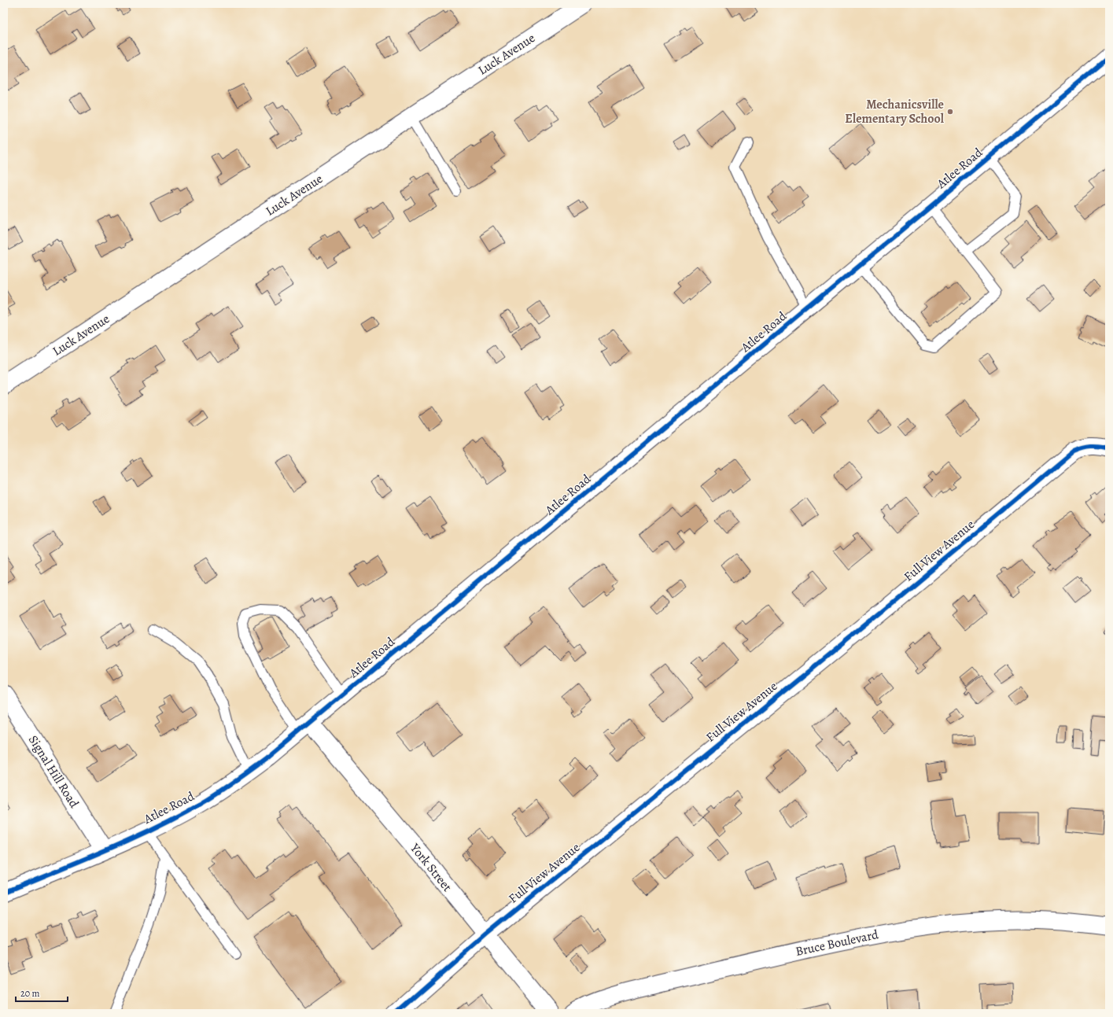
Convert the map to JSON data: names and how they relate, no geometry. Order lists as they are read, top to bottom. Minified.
{"streets":{"street":["Luck Avenue","Atlee Road","Full View Avenue","Signal Hill Road","York Street","Bruce Boulevard"]},"crossings":[["Atlee Road","Signal Hill Road"],["Atlee Road","York Street"],["Full View Avenue","York Street"]],"places":["Mechanicsville Elementary School"],"scale_bar":"20 m"}
